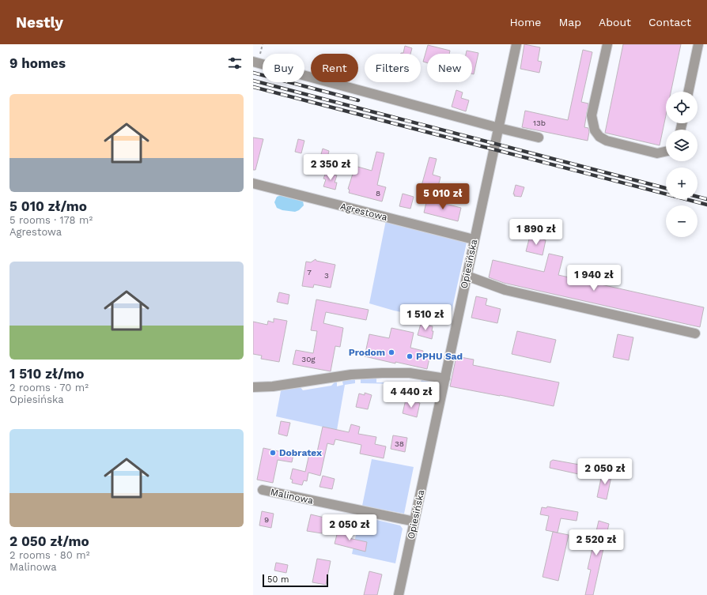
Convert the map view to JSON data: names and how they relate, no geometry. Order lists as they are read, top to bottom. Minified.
{"streets":{"street":["Agrestowa","Opiesińska","Malinowa"]},"crossings":[["Agrestowa","Opiesińska"],["Opiesińska","Malinowa"]],"places":["Prodom","PPHU Sad","Dobratex"],"house_numbers":["13b","8","7","3","30g","38","9"],"scale_bar":"50 m","page":{"header":"Nestly","nav":["Home","Map","About","Contact"],"heading":"9 homes","chip":["Buy","Rent","Filters","New"],"list":[{"name":"5 010 zł/mo","note":"5 rooms · 178 m² · Agrestowa"},{"name":"1 510 zł/mo","note":"2 rooms · 70 m² · Opiesińska"},{"name":"2 050 zł/mo","note":"2 rooms · 80 m² · Malinowa"}],"map_buttons":["+","−"],"price":["2 350 zł","5 010 zł","1 890 zł","1 940 zł","1 510 zł","4 440 zł","2 050 zł","2 050 zł","2 520 zł"],"scale":"50 m"}}
